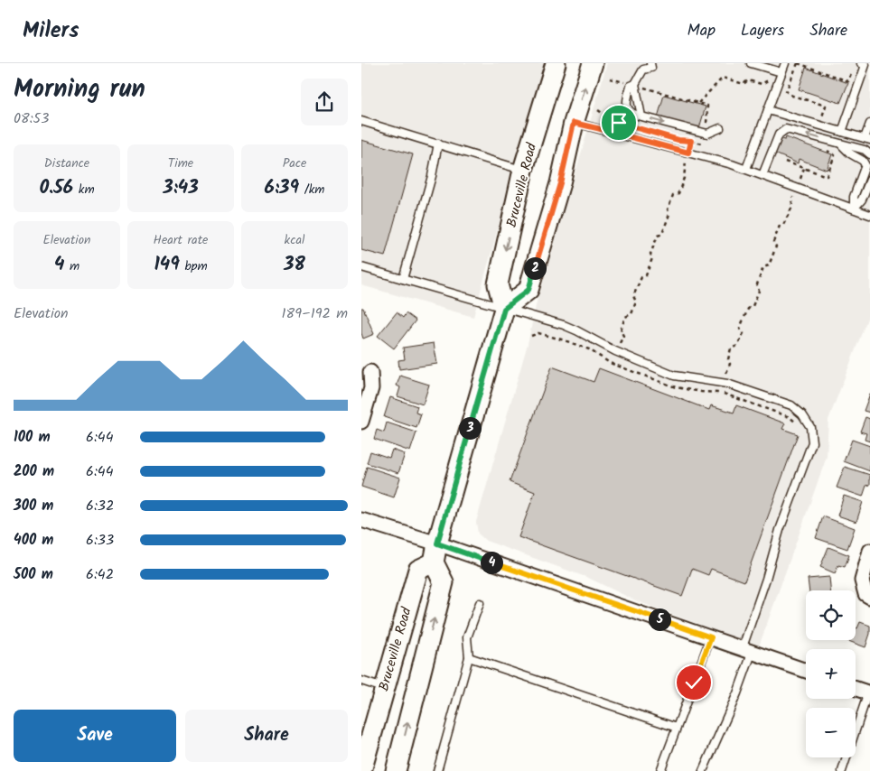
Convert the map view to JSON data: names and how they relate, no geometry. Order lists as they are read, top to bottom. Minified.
{"streets":{"main road":["Bruceville Road"]},"page":{"header":"Milers","nav":["Map","Layers","Share"],"heading":["Morning run","08:53"],"stats":[["Distance","0.56 km"],["Time","3:43"],["Pace","6:39 /km"],["Elevation","4 m"],["Heart rate","149 bpm"],["kcal","38"]],"pins":["2","3","4","5"],"chart":["Elevation","189–192 m"],"list":[{"name":"100 m","note":"6:44"},{"name":"200 m","note":"6:44"},{"name":"300 m","note":"6:32"},{"name":"400 m","note":"6:33"},{"name":"500 m","note":"6:42"}],"map_buttons":["+","−"],"buttons":["Save","Share"]}}
